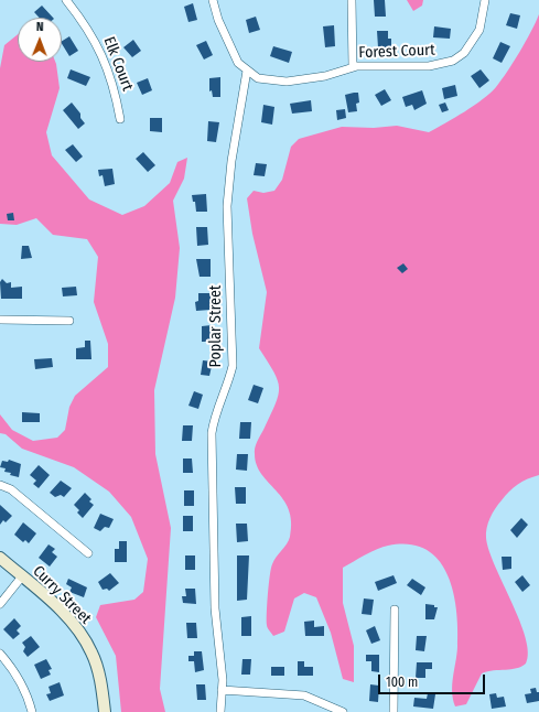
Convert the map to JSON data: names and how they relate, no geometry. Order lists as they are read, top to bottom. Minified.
{"streets":{"street":["Forest Court","Elk Court","Poplar Street","Curry Street"]},"crossings":[["Forest Court","Poplar Street"]],"scale_bar":"100 m","north":"top"}
